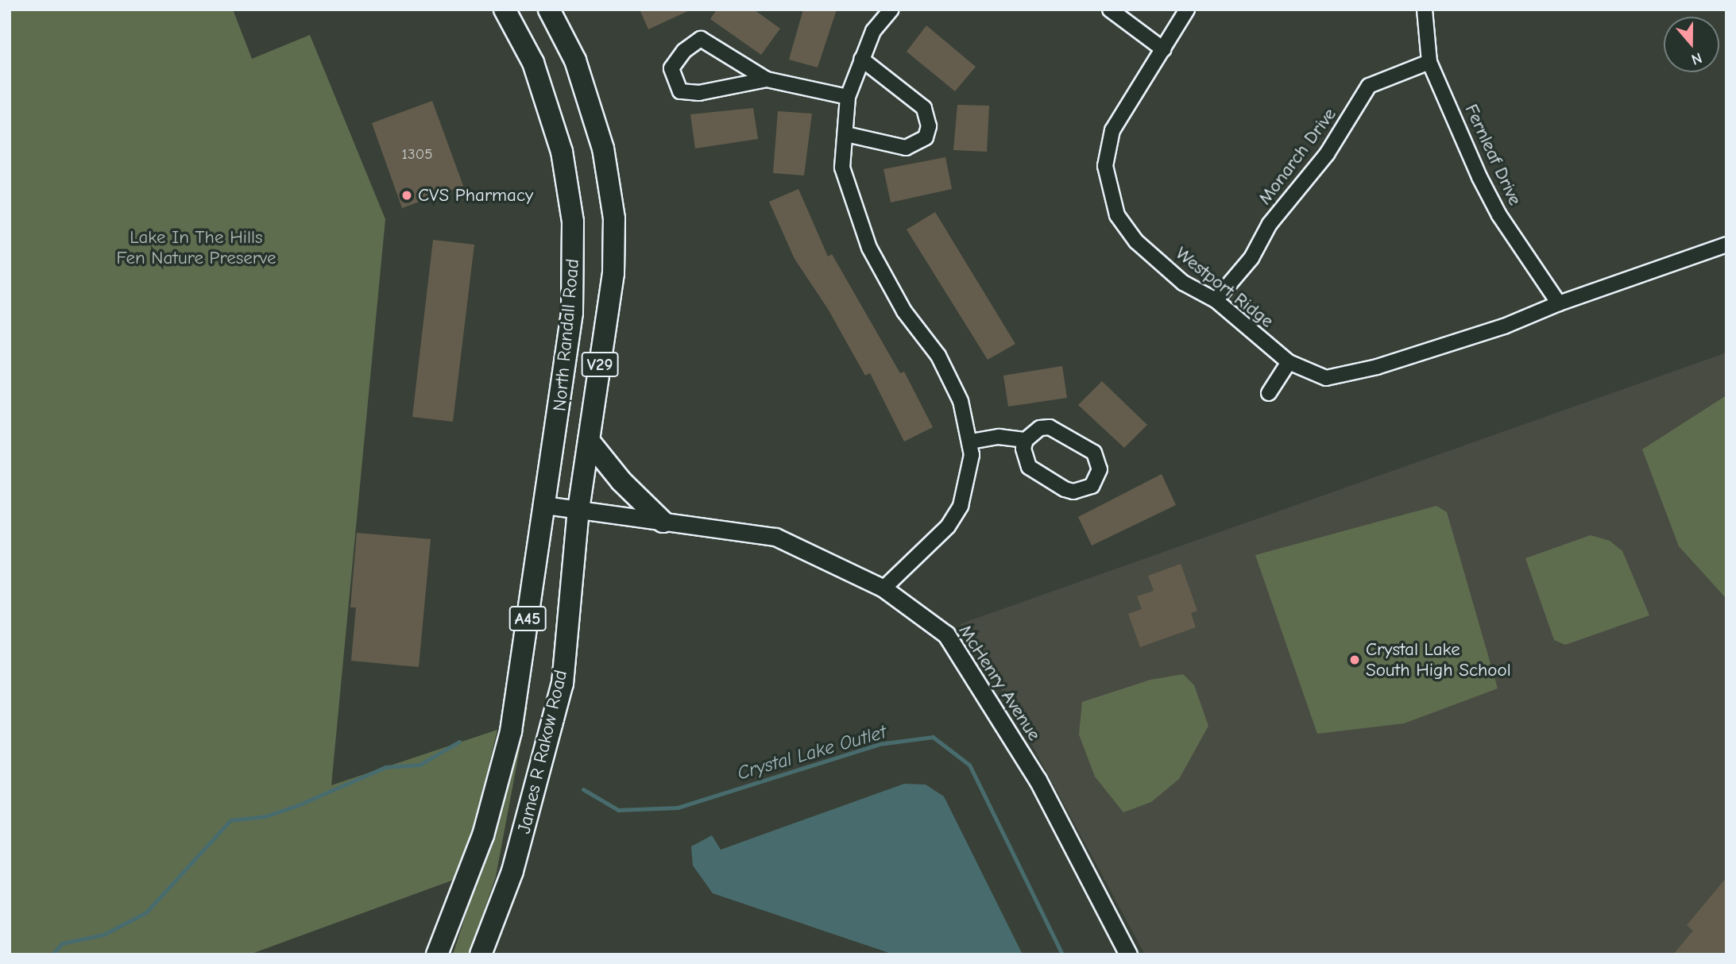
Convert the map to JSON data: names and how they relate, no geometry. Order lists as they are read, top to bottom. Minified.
{"streets":{"main road":["North Randall Road","V29","A45","James R Rakow Road"],"street":["Fernleaf Drive","Monarch Drive","Westport Ridge","McHenry Avenue"]},"crossings":[["Fernleaf Drive","Monarch Drive"],["Fernleaf Drive","Westport Ridge"],["Monarch Drive","Westport Ridge"],["North Randall Road","McHenry Avenue"],["North Randall Road","James R Rakow Road"],["McHenry Avenue","James R Rakow Road"]],"water":["Crystal Lake Outlet"],"parks":["Lake In The Hills Fen Nature Preserve"],"places":["CVS Pharmacy","Crystal Lake South High School"],"house_numbers":["1305"],"north":"bottom"}
